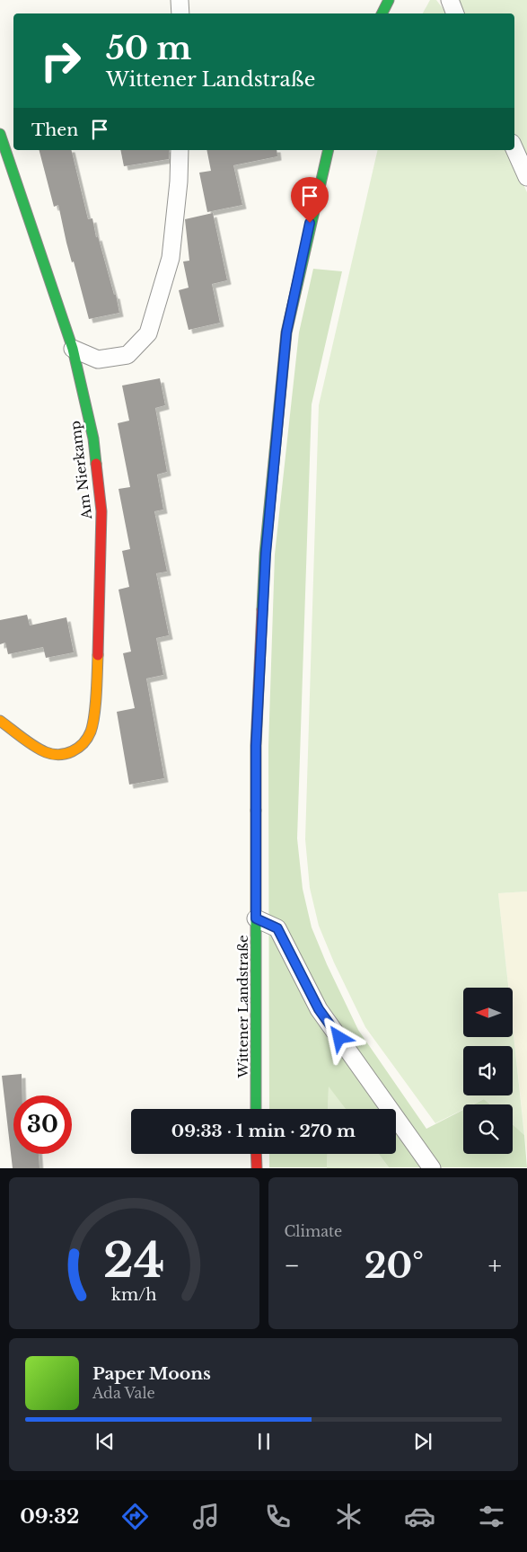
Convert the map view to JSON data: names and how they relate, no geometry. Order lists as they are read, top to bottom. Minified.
{"streets":{"main road":["Am Nierkamp","Wittener Landstraße"]},"north":"left","page":{"turn":["50 m","Wittener Landstraße"],"then":"Then","limit":"30","trip":"09:33 · 1 min · 270 m","tile":"Climate","heat":["−","20°","+"],"song":["Paper Moons","Ada Vale"],"tabs":"09:32","gauge":["24","km/h"]}}
